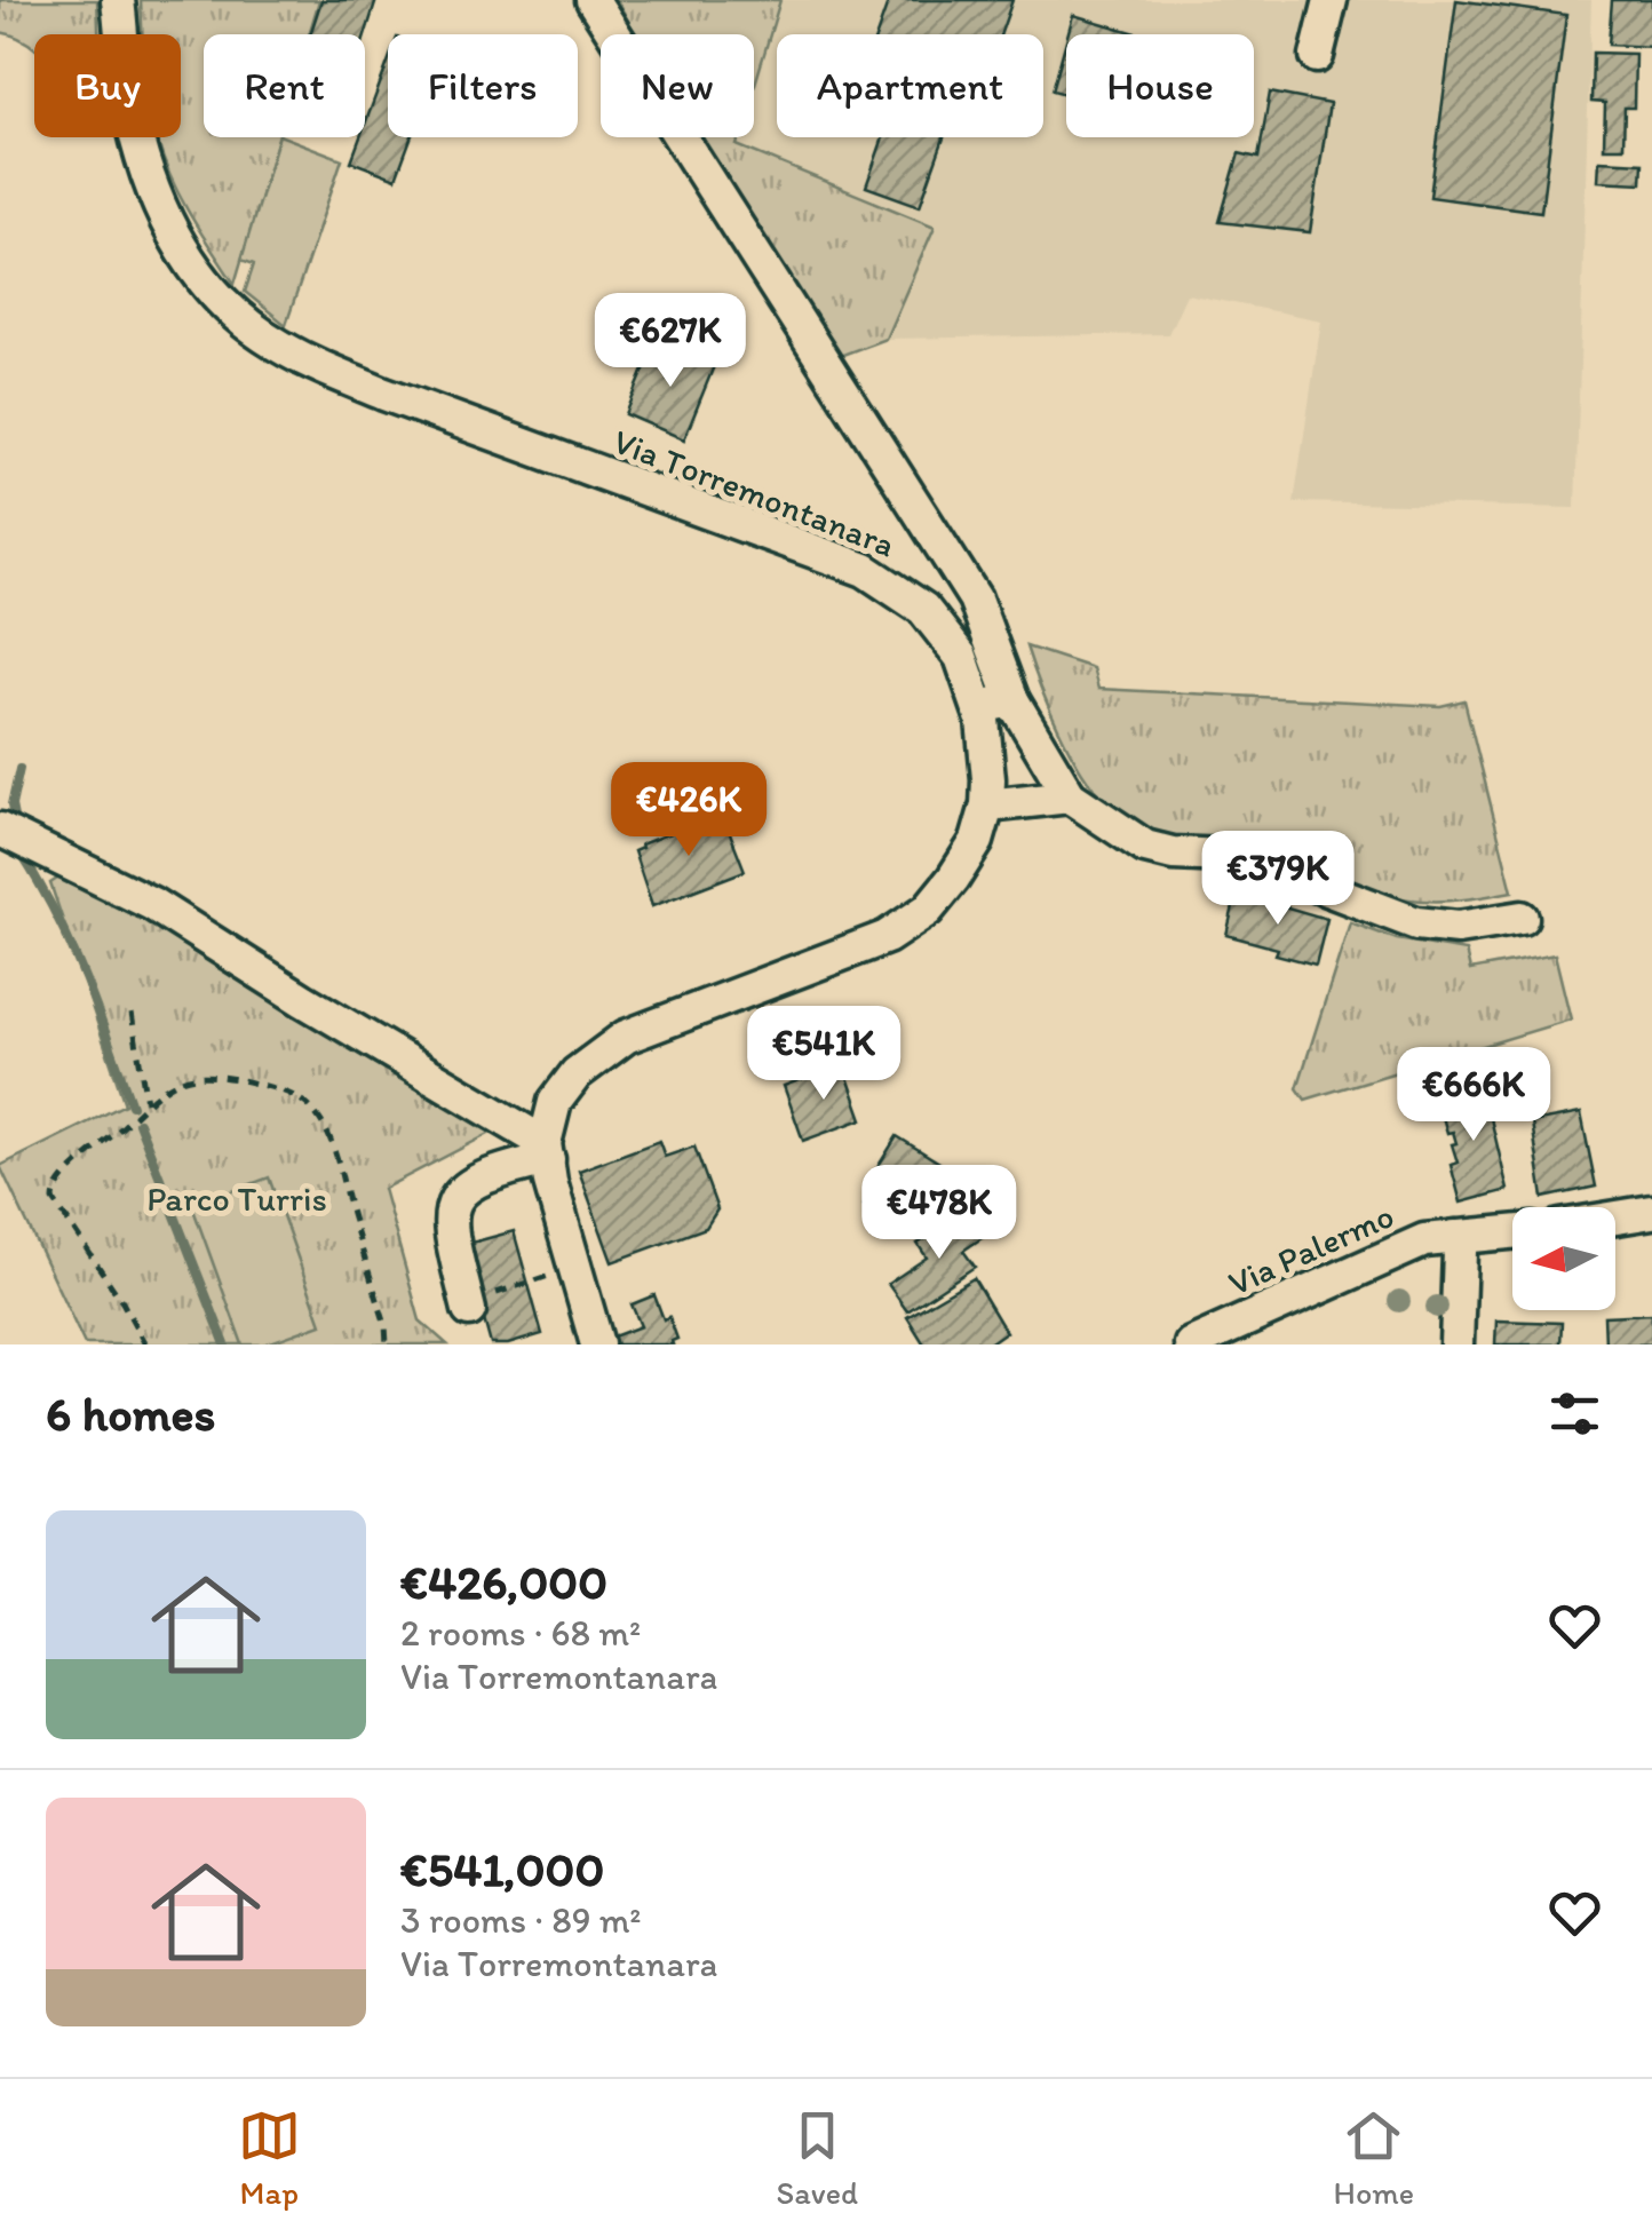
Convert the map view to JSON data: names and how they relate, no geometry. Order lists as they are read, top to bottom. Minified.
{"streets":{"street":["Via Torremontanara","Via Palermo"]},"parks":["Parco Turris"],"north":"left","page":{"chip":["Buy","Rent","Filters","New","Apartment","House"],"price":["€627K","€426K","€379K","€541K","€666K","€478K"],"heading":"6 homes","list":[{"name":"€426,000","note":"2 rooms · 68 m² · Via Torremontanara"},{"name":"€541,000","note":"3 rooms · 89 m² · Via Torremontanara"}],"tabs":["Map","Saved","Home"]}}
